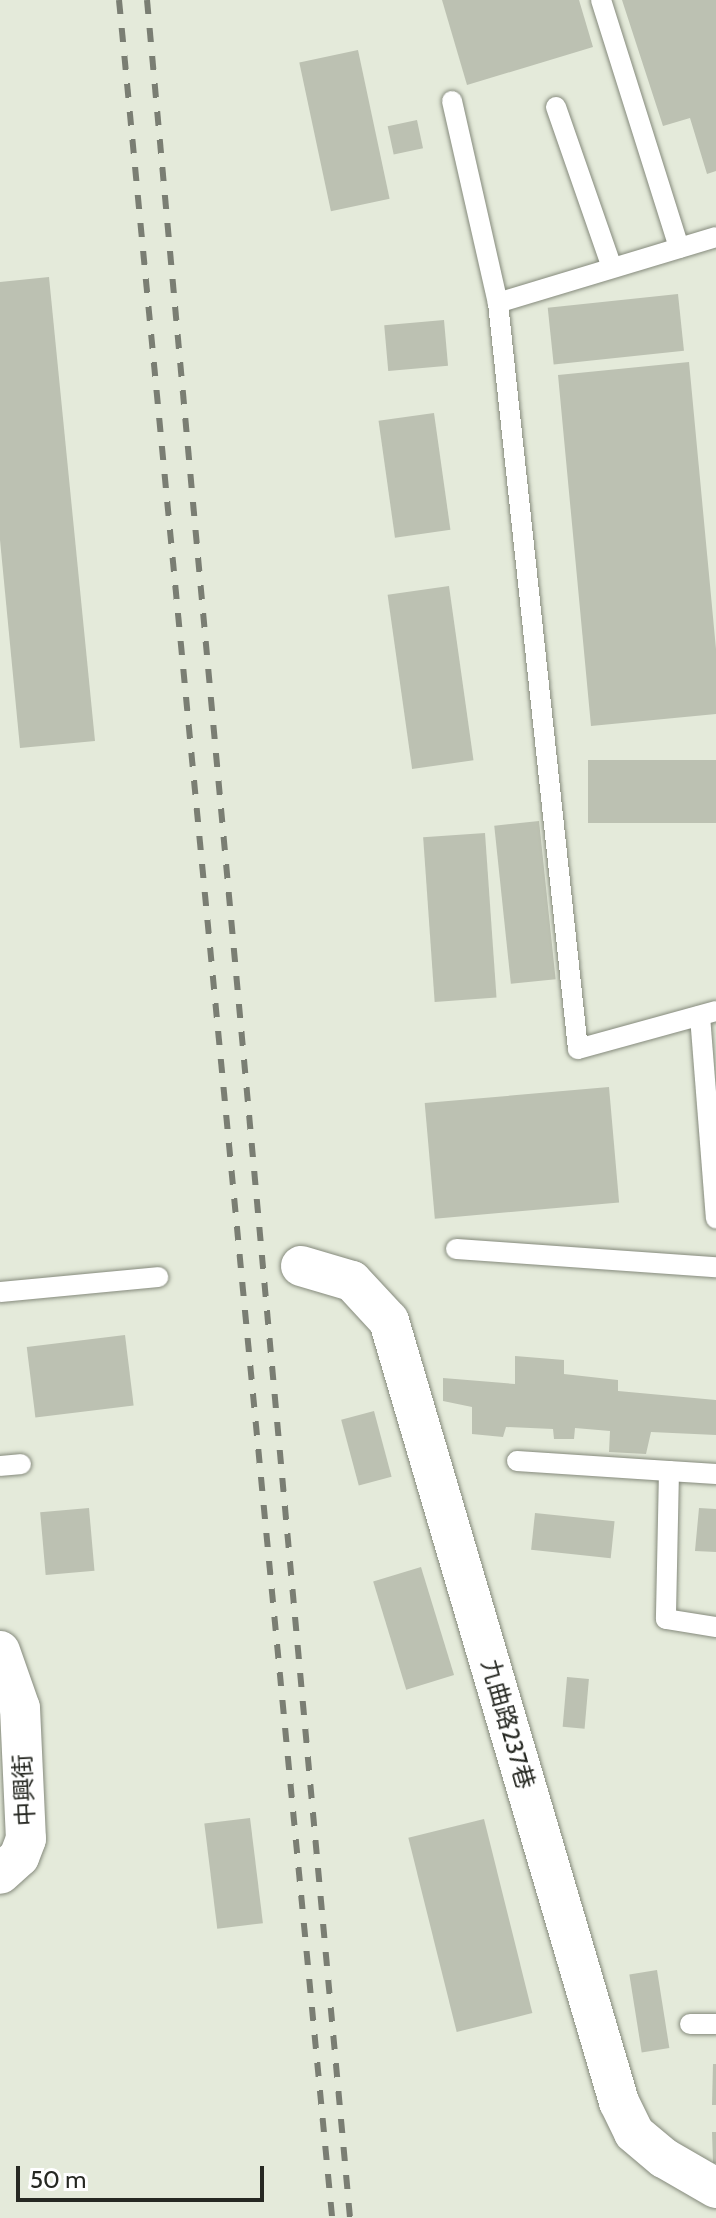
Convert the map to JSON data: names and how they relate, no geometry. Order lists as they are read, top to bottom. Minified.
{"streets":{"street":["九曲路237巷","中興街"]},"scale_bar":"50 m"}
